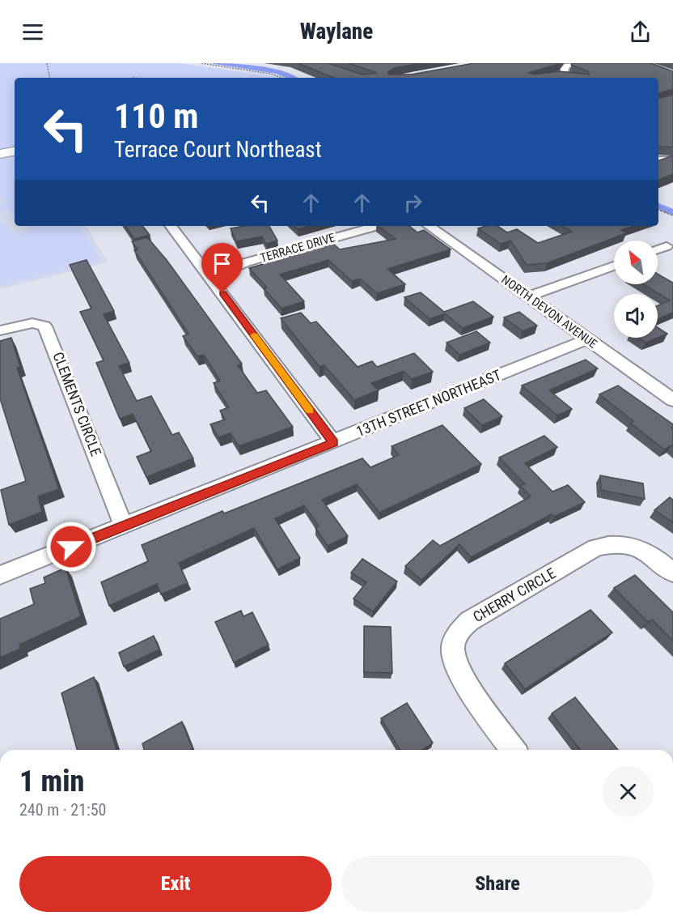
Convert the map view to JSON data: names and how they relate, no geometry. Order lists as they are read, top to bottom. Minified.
{"streets":{"street":["TERRACE DRIVE","NORTH DEVON AVENUE","13TH STREET NORTHEAST","CLEMENTS CIRCLE","CHERRY CIRCLE"]},"crossings":[["NORTH DEVON AVENUE","13TH STREET NORTHEAST"],["13TH STREET NORTHEAST","CLEMENTS CIRCLE"]],"north":"top left","page":{"header":"Waylane","turn":["110 m","Terrace Court Northeast"],"heading":["1 min","240 m · 21:50"],"buttons":["Exit","Share"]}}
